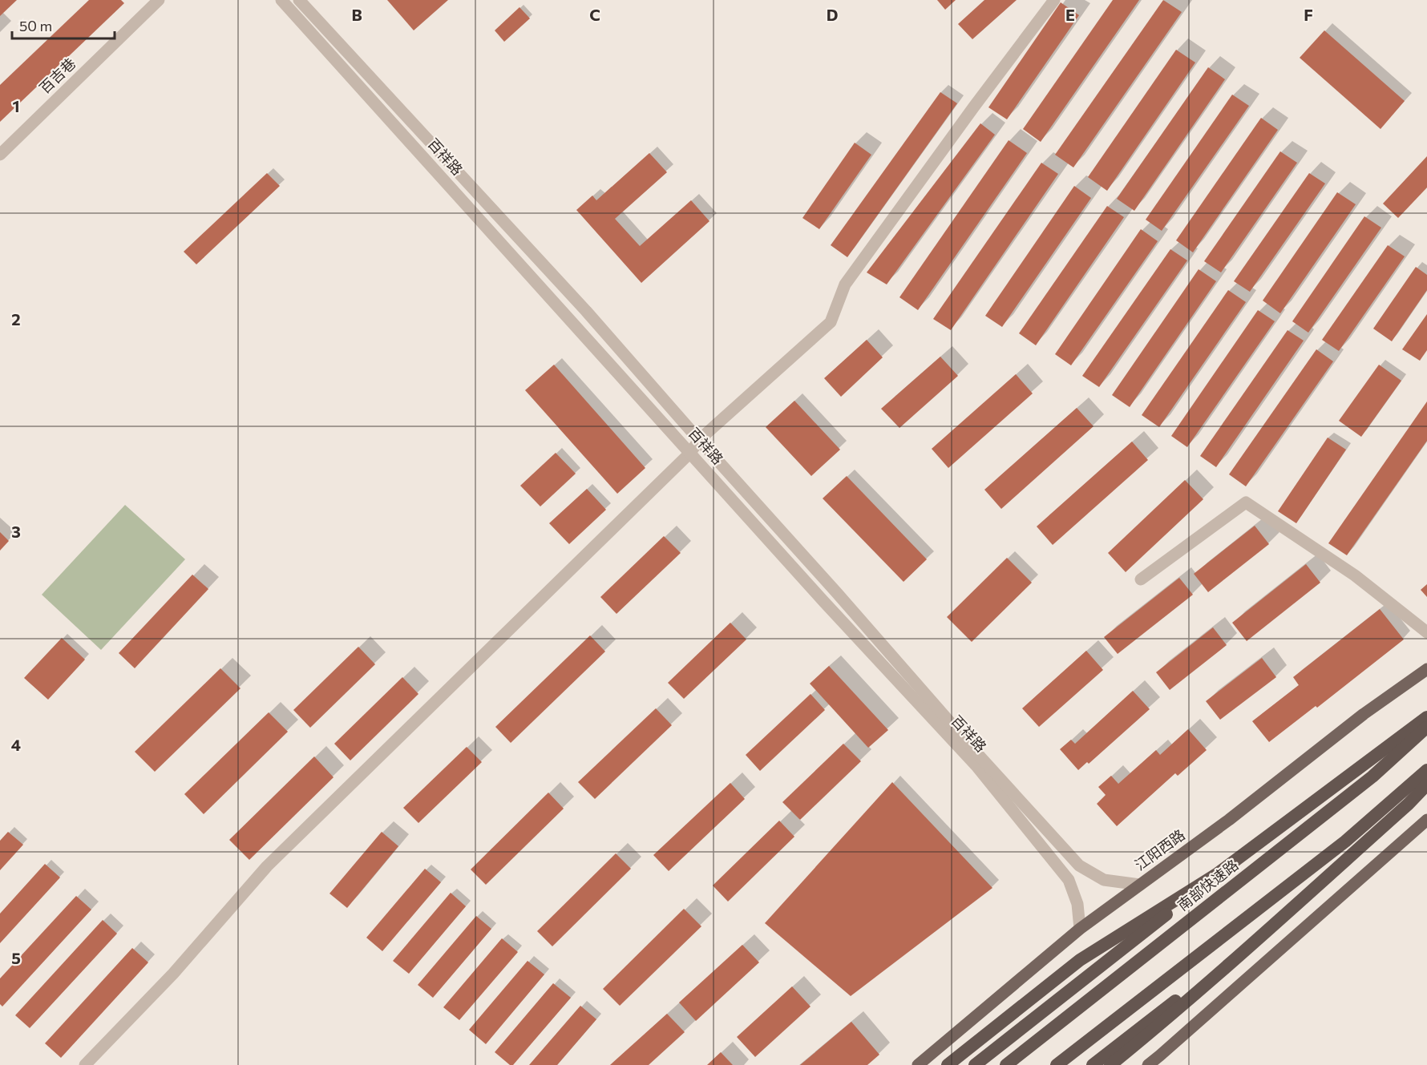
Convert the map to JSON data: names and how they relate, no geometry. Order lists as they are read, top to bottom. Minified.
{"streets":{"highway":["南部快速路"],"main road":["江阳西路"],"street":["百吉巷","百祥路"]},"crossings":[["百祥路","江阳西路"]],"scale_bar":"50 m","grid":{"columns":["B","C","D","E","F"],"rows":["1","2","3","4","5"]}}
